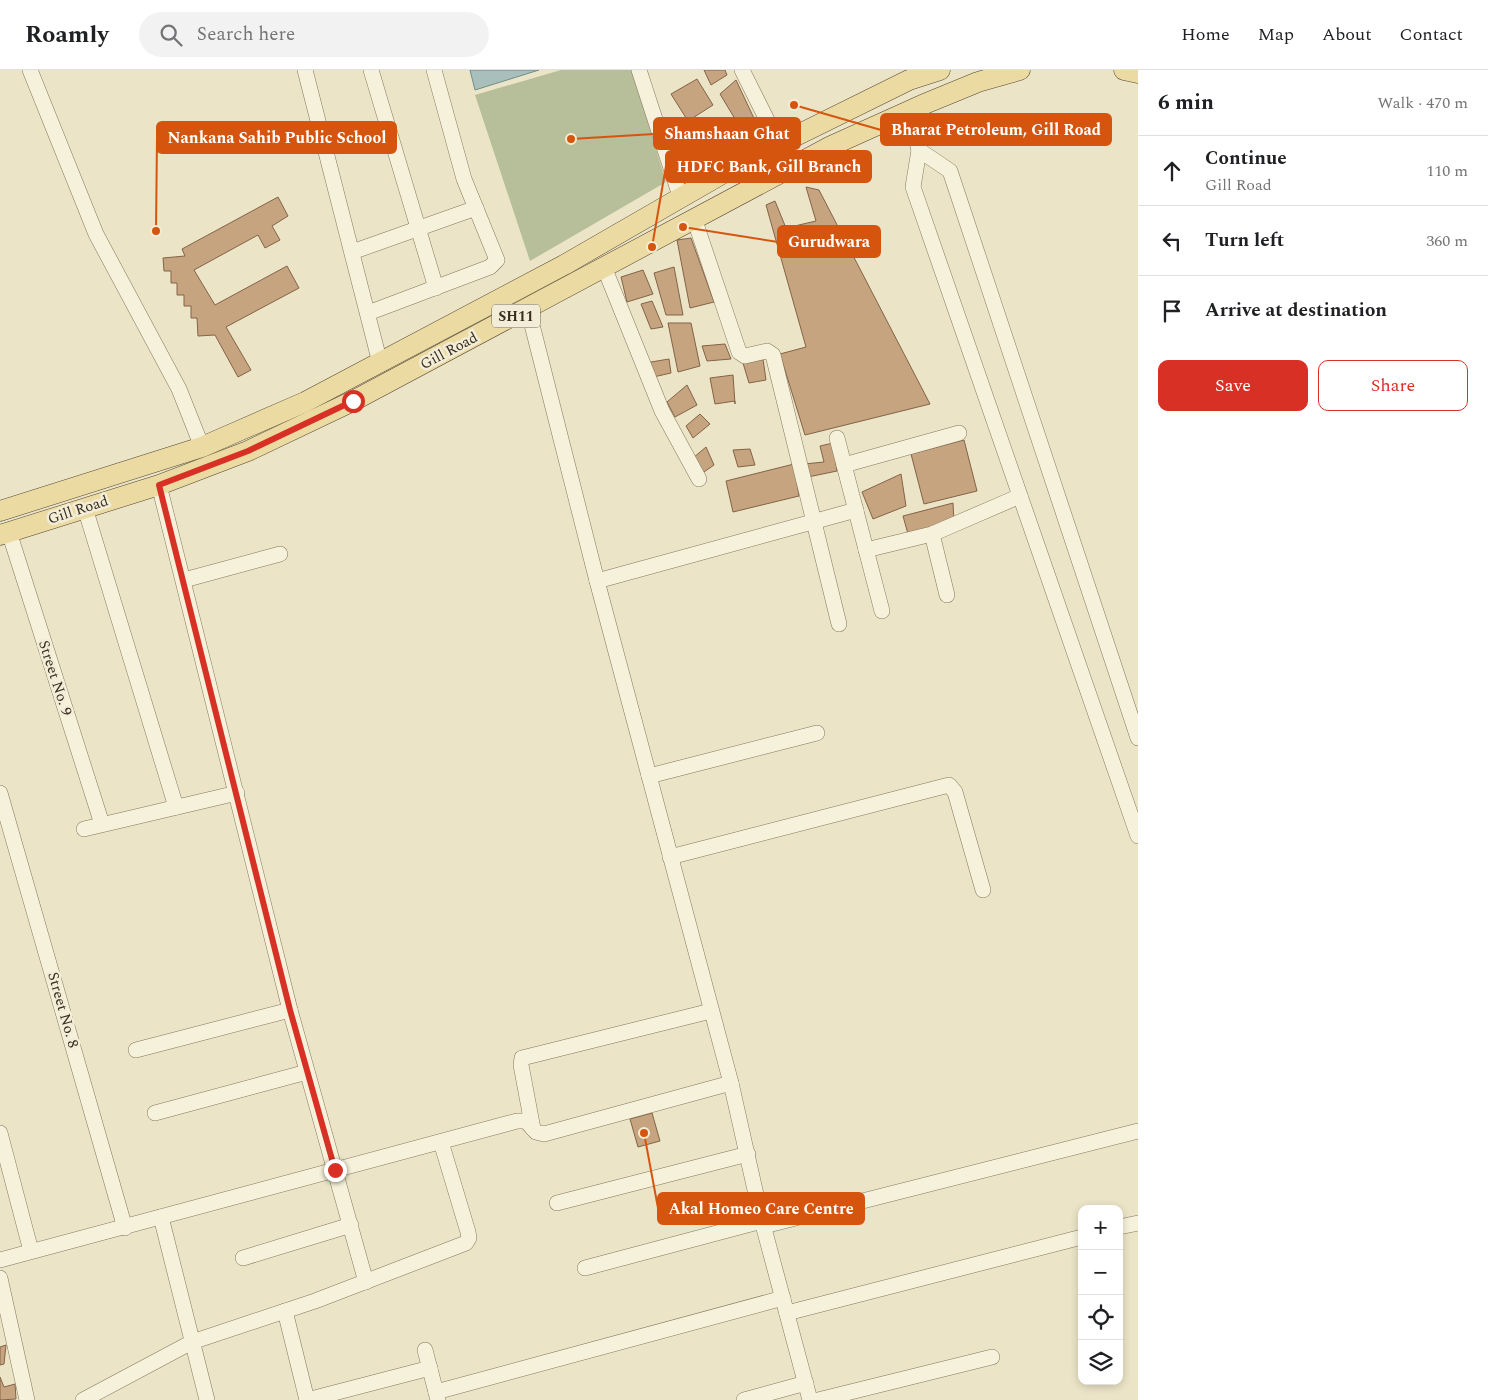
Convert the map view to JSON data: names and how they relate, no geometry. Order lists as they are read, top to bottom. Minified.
{"streets":{"main road":["SH11","Gill Road"],"street":["Street No. 9","Street No. 8"]},"crossings":[["Gill Road","Street No. 9"]],"places":["Bharat Petroleum, Gill Road","Shamshaan Ghat","Gurudwara","Nankana Sahib Public School","HDFC Bank, Gill Branch","Akal Homeo Care Centre"],"page":{"header":"Roamly","search":"Search here","nav":["Home","Map","About","Contact"],"heading":["6 min","Walk · 470 m"],"list":[["Continue","Gill Road","110 m"],["Turn left","360 m"],"Arrive at destination"],"buttons":["Save","Share"],"map_buttons":["+","−"]}}
